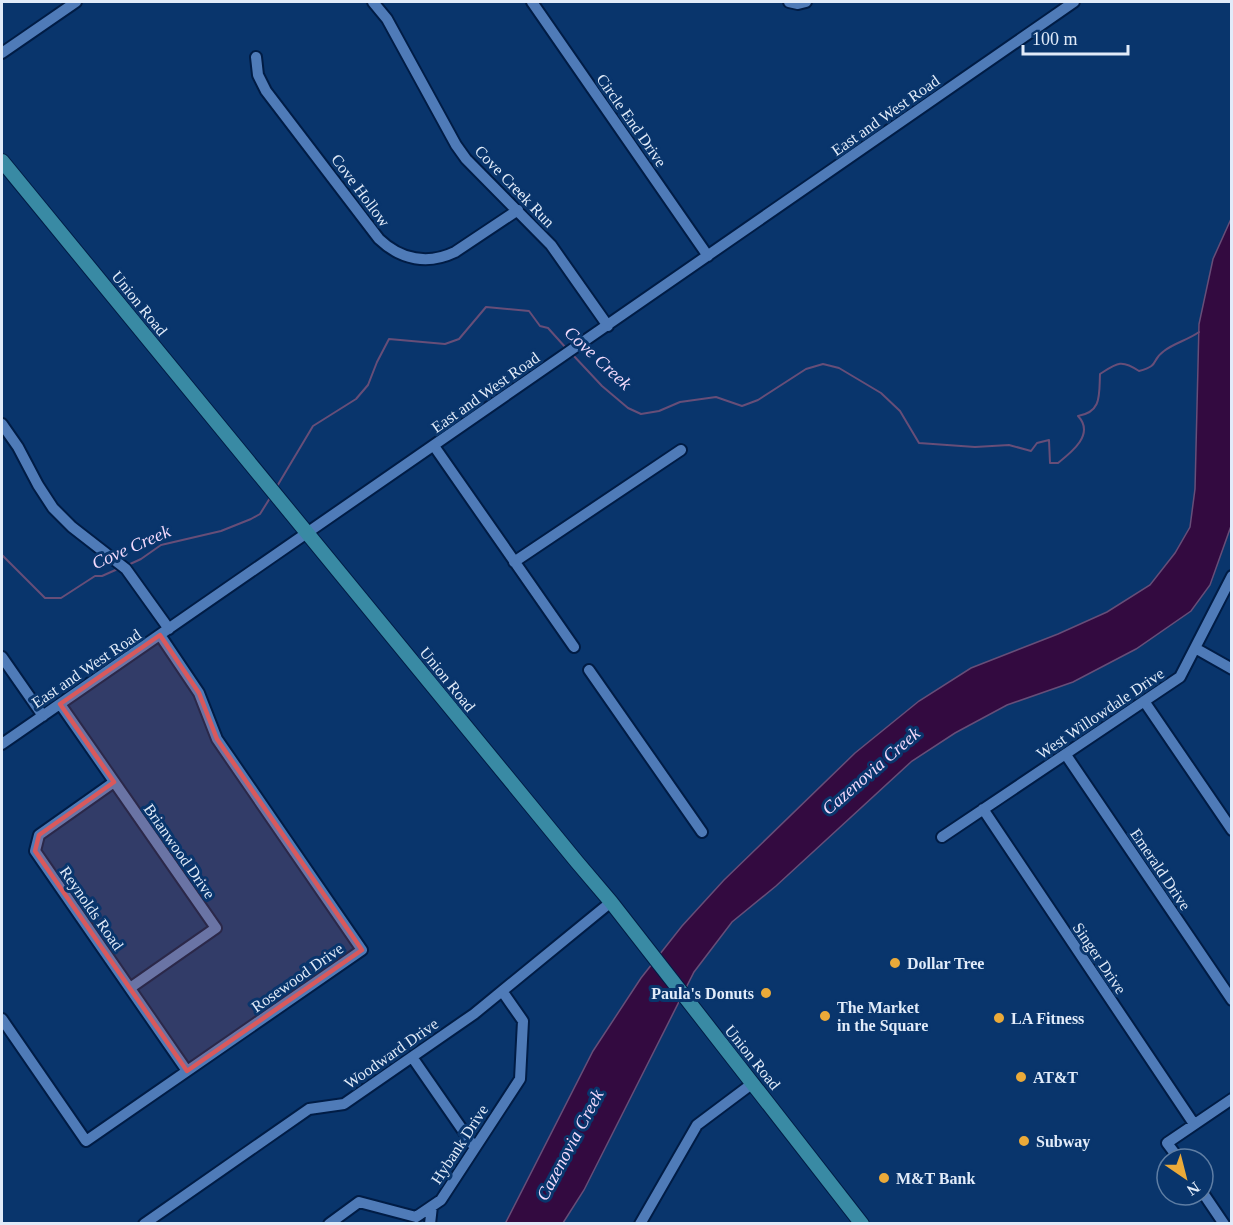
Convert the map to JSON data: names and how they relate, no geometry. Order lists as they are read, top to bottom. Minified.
{"streets":{"main road":["Union Road"],"street":["East and West Road","Circle End Drive","Cove Creek Run","Cove Hollow","West Willowdale Drive","Brianwood Drive","Emerald Drive","Reynolds Road","Singer Drive","Rosewood Drive","Woodward Drive","Hybank Drive"]},"crossings":[["East and West Road","Circle End Drive"],["East and West Road","Cove Creek Run"],["East and West Road","Union Road"],["East and West Road","Brianwood Drive"],["East and West Road","Rosewood Drive"],["Cove Creek Run","Cove Hollow"],["Union Road","Woodward Drive"],["West Willowdale Drive","Emerald Drive"],["West Willowdale Drive","Singer Drive"],["Brianwood Drive","Reynolds Road"],["Reynolds Road","Rosewood Drive"],["Woodward Drive","Hybank Drive"]],"water":["Cove Creek","Cazenovia Creek"],"places":["Dollar Tree","Paula's Donuts","The Market in the Square","LA Fitness","AT&T","Subway","M&T Bank"],"scale_bar":"100 m","north":"bottom right"}
